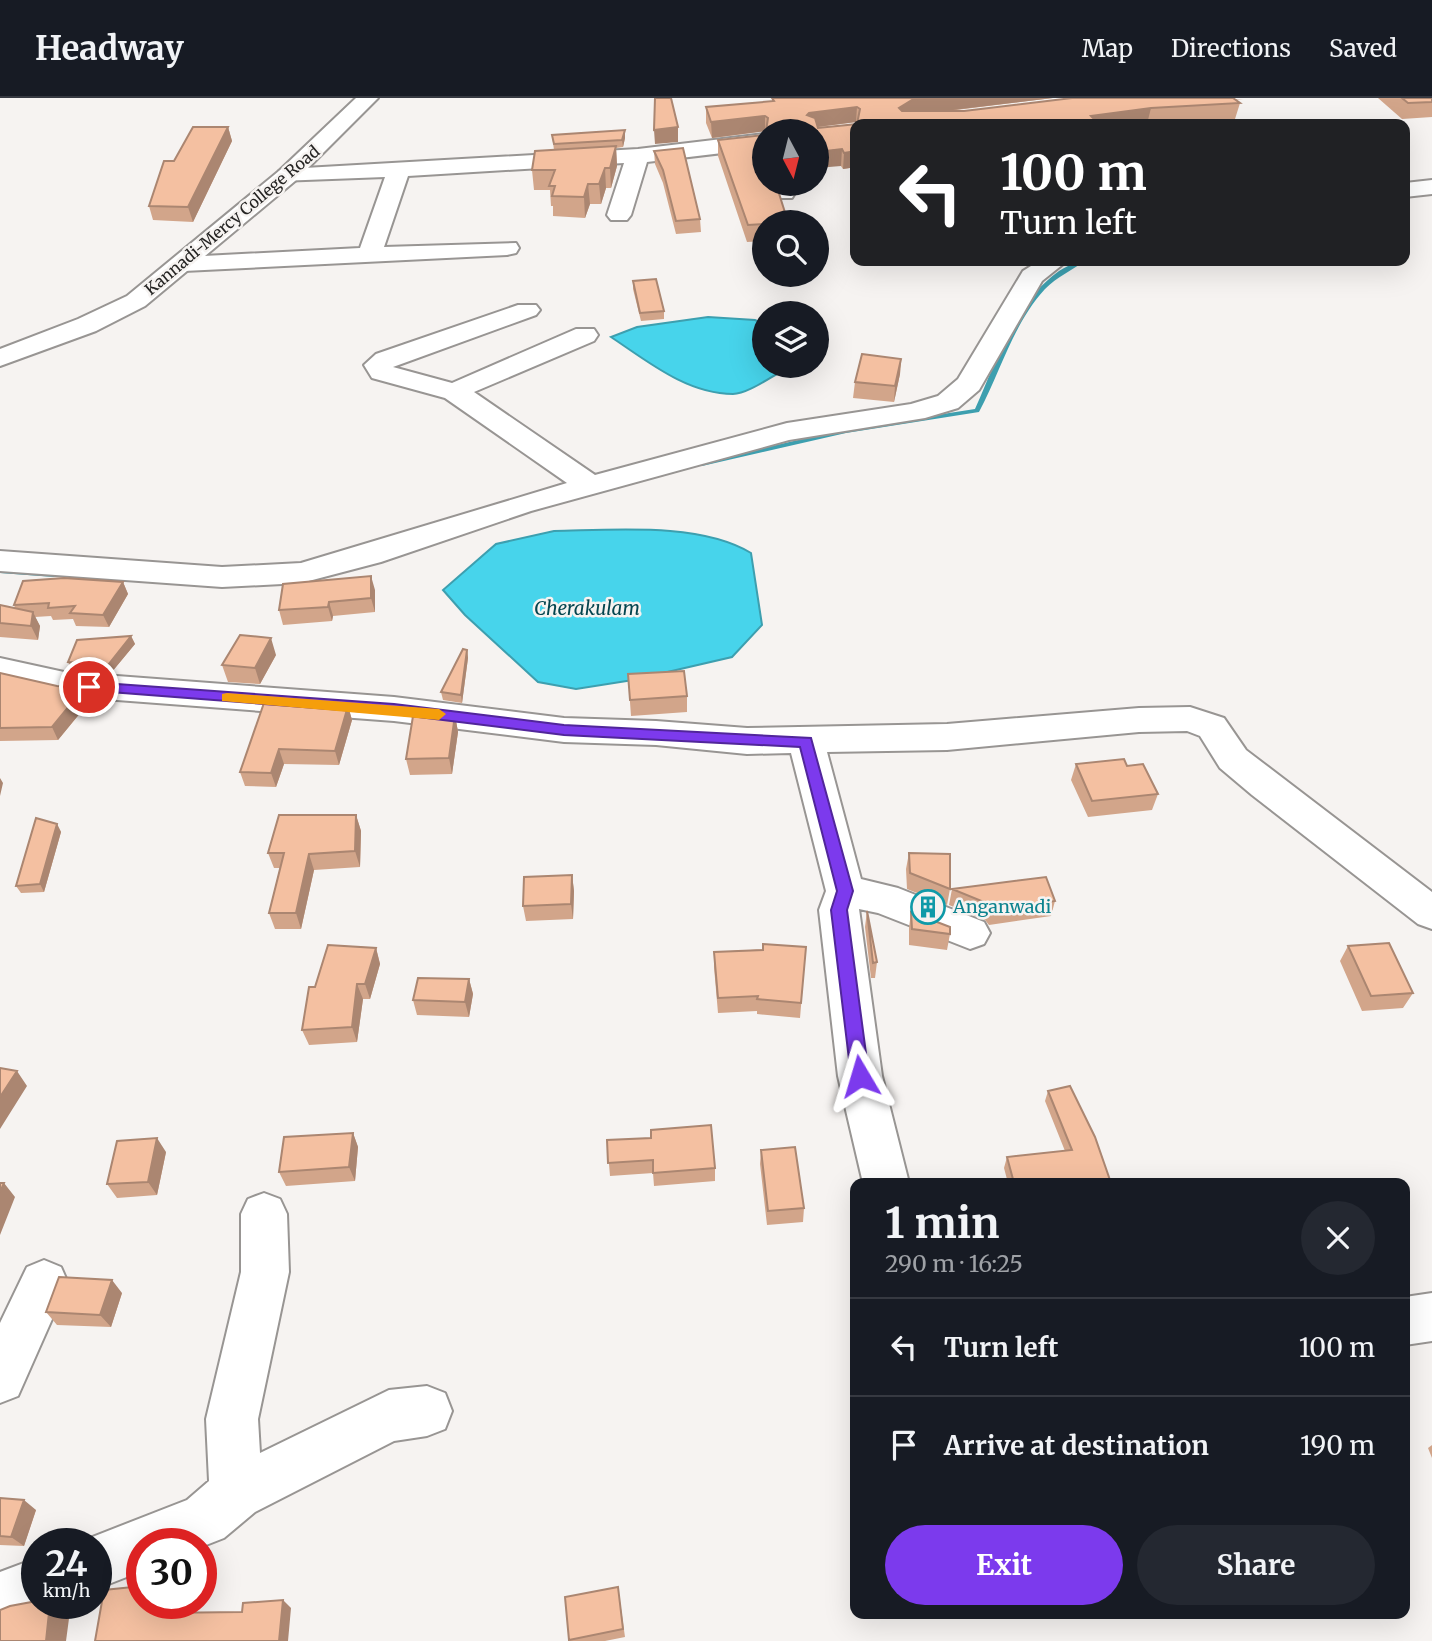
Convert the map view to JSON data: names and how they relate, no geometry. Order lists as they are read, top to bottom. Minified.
{"streets":{"street":["Kannadi-Mercy College Road"]},"water":["Cherakulam"],"places":{"building":["Anganwadi"]},"north":"bottom","page":{"header":"Headway","nav":["Map","Directions","Saved"],"turn":["100 m","Turn left"],"heading":["1 min","290 m · 16:25"],"list":[{"name":"Turn left","value":"100 m"},{"name":"Arrive at destination","value":"190 m"}],"buttons":["Exit","Share"],"speed":"24 km/h","limit":"30"}}
